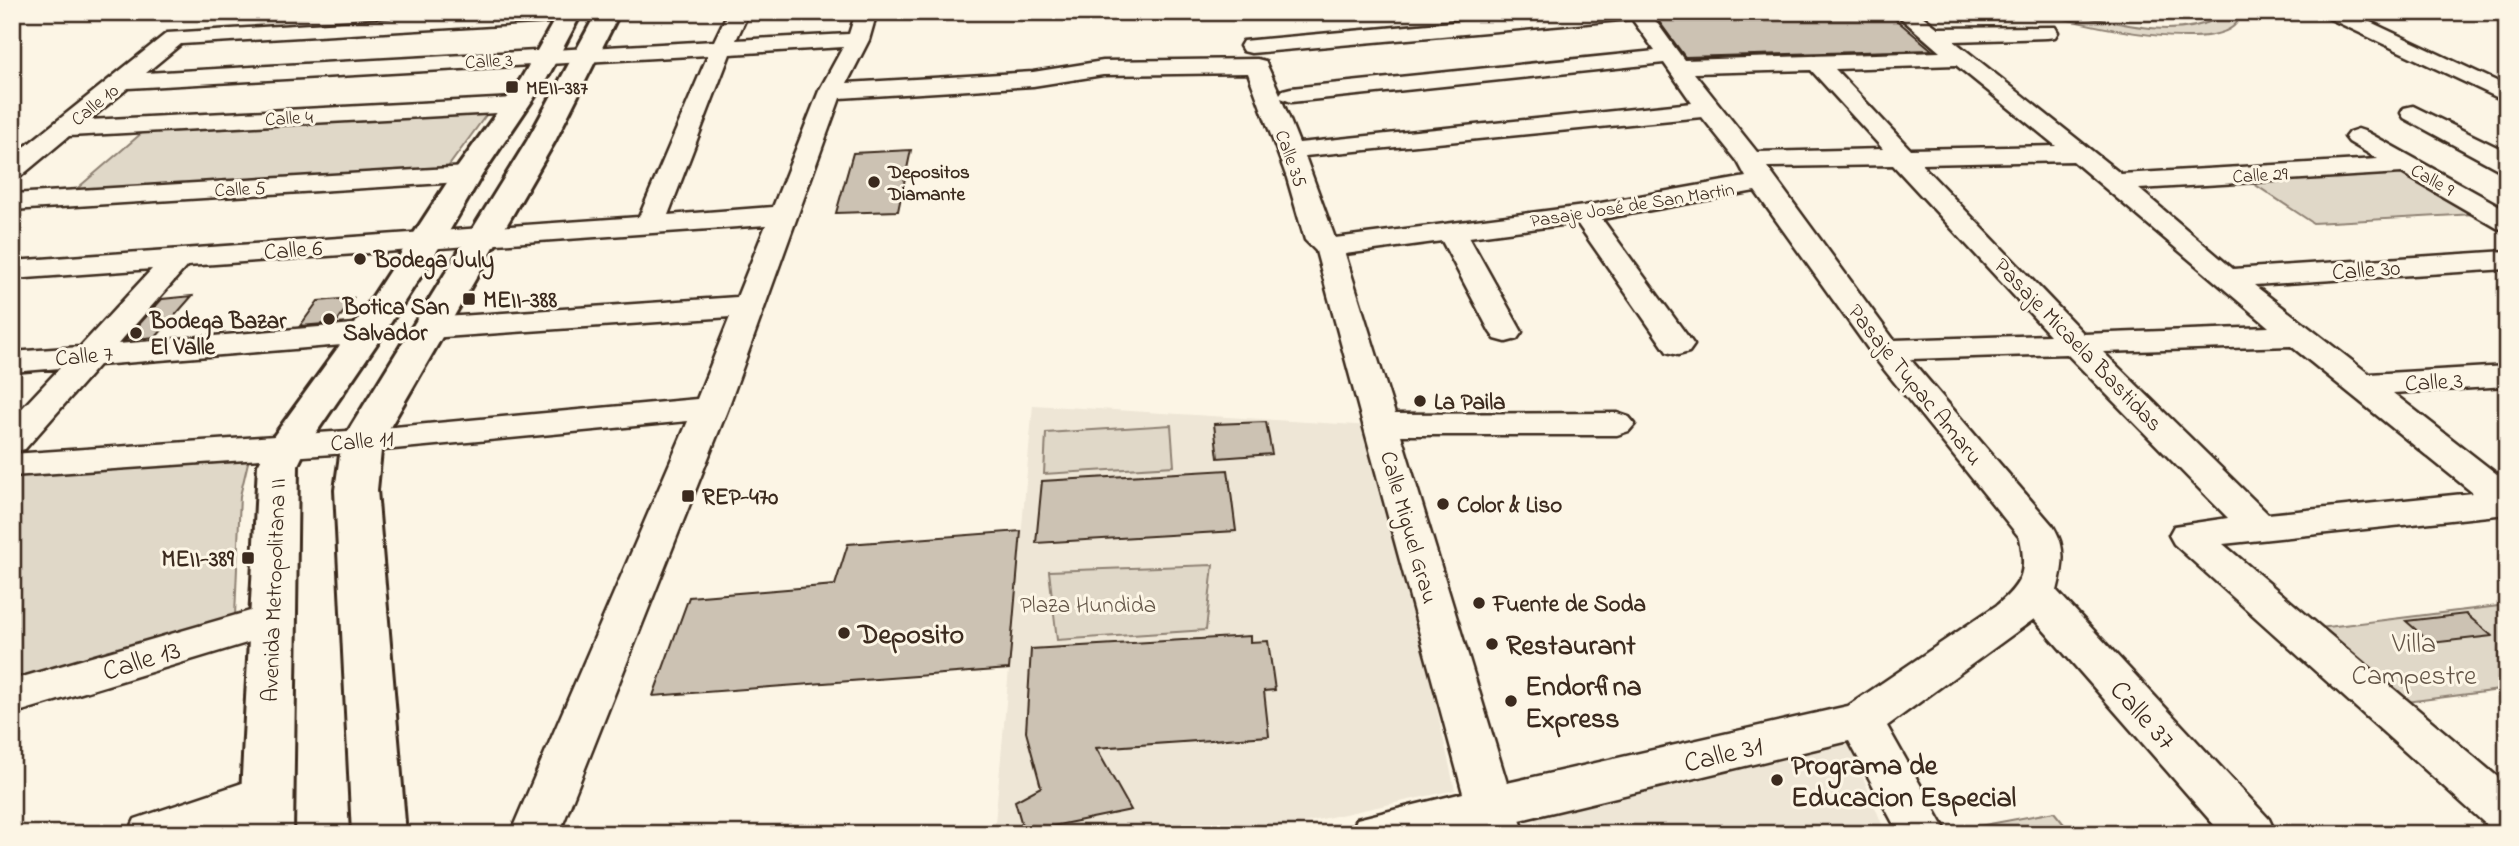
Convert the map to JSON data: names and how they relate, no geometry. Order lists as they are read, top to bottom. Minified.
{"streets":{"main road":["Avenida Metropolitana II"],"street":["Calle 3","Calle 10","Calle 4","Calle 35","Calle 29","Calle 9","Calle 5","Pasaje José de San Martin","Calle 6","Calle 30","Pasaje Micaela Bastidas","Calle 7","Pasaje Tupac Amaru","Calle 11","Calle Miguel Grau","Calle 13","Calle 37","Calle 31"]},"crossings":[["Calle 3","Calle 10"],["Calle 3","Avenida Metropolitana II"],["Calle 10","Calle 4"],["Calle 10","Avenida Metropolitana II"],["Calle 4","Avenida Metropolitana II"],["Calle 35","Pasaje José de San Martin"],["Calle 35","Calle Miguel Grau"],["Calle 29","Calle 9"],["Calle 5","Avenida Metropolitana II"],["Pasaje José de San Martin","Pasaje Micaela Bastidas"],["Pasaje José de San Martin","Pasaje Tupac Amaru"],["Pasaje José de San Martin","Calle Miguel Grau"],["Calle 6","Avenida Metropolitana II"],["Calle 7","Avenida Metropolitana II"],["Pasaje Tupac Amaru","Calle 37"],["Pasaje Tupac Amaru","Calle 31"],["Calle 11","Avenida Metropolitana II"],["Calle Miguel Grau","Calle 31"],["Avenida Metropolitana II","Calle 13"],["Calle 37","Calle 31"]],"parks":["Plaza Hundida","Villa Campestre"],"places":{"transit":["MEII-387","MEII-388","REP-470","MEII-389"],"other":["Depositos Diamante","Bodega July","Botica San Salvador","Bodega Bazar El Valle","La Paila","Color & Liso","Fuente de Soda","Deposito","Restaurant","Endorfina Express","Programa de Educacion Especial"]}}
